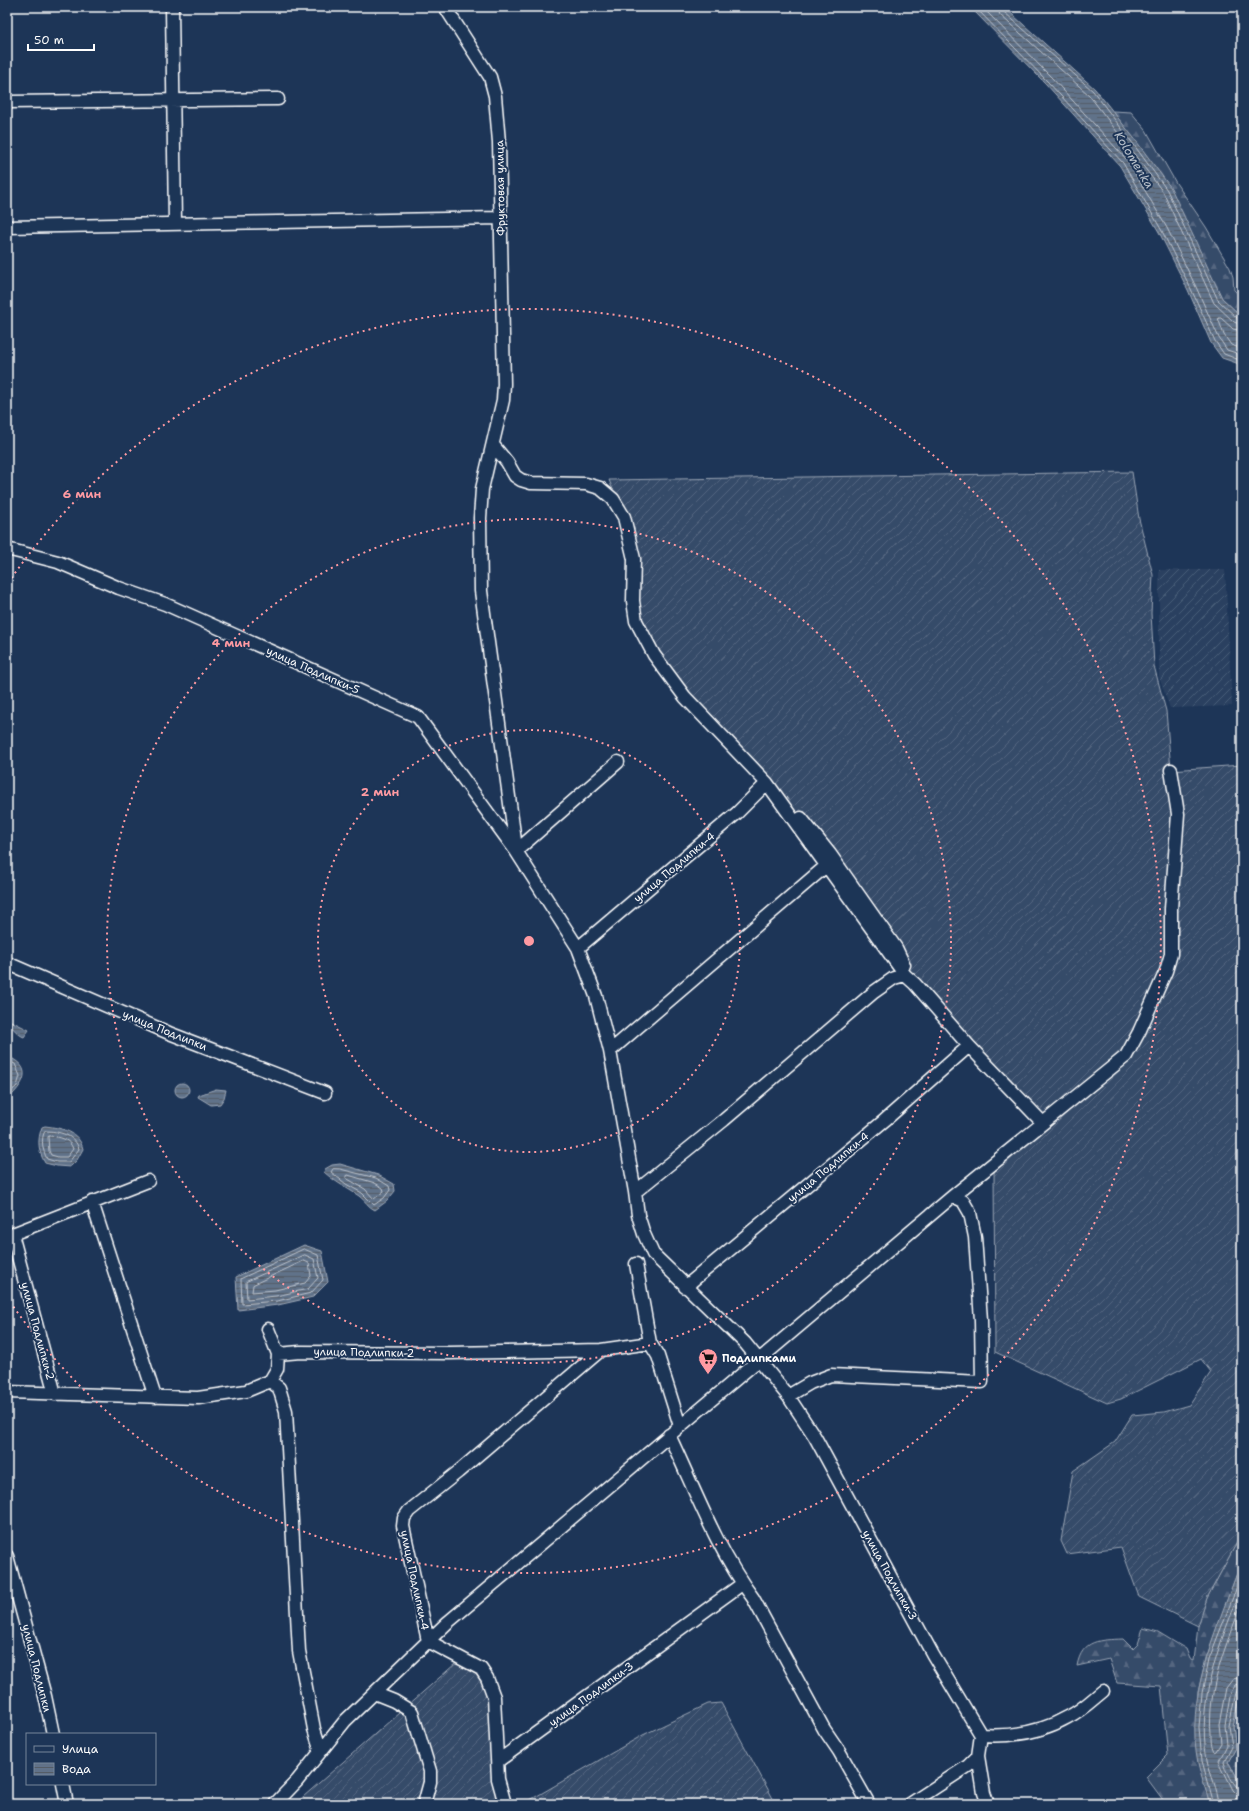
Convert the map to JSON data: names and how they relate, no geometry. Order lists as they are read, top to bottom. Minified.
{"streets":{"street":["Фруктовая улица","улица Подлипки-5","улица Подлипки-4","улица Подлипки","улица Подлипки-2","улица Подлипки-3"]},"crossings":[["Фруктовая улица","улица Подлипки-5"],["улица Подлипки-4","улица Подлипки-2"],["улица Подлипки-4","улица Подлипки-3"]],"water":["Kolomenka"],"places":{"supermarket":["Подлипками"]},"legend":["Улица","Вода"],"scale_bar":"50 m","rings":["6 мин","4 мин","2 мин"]}
